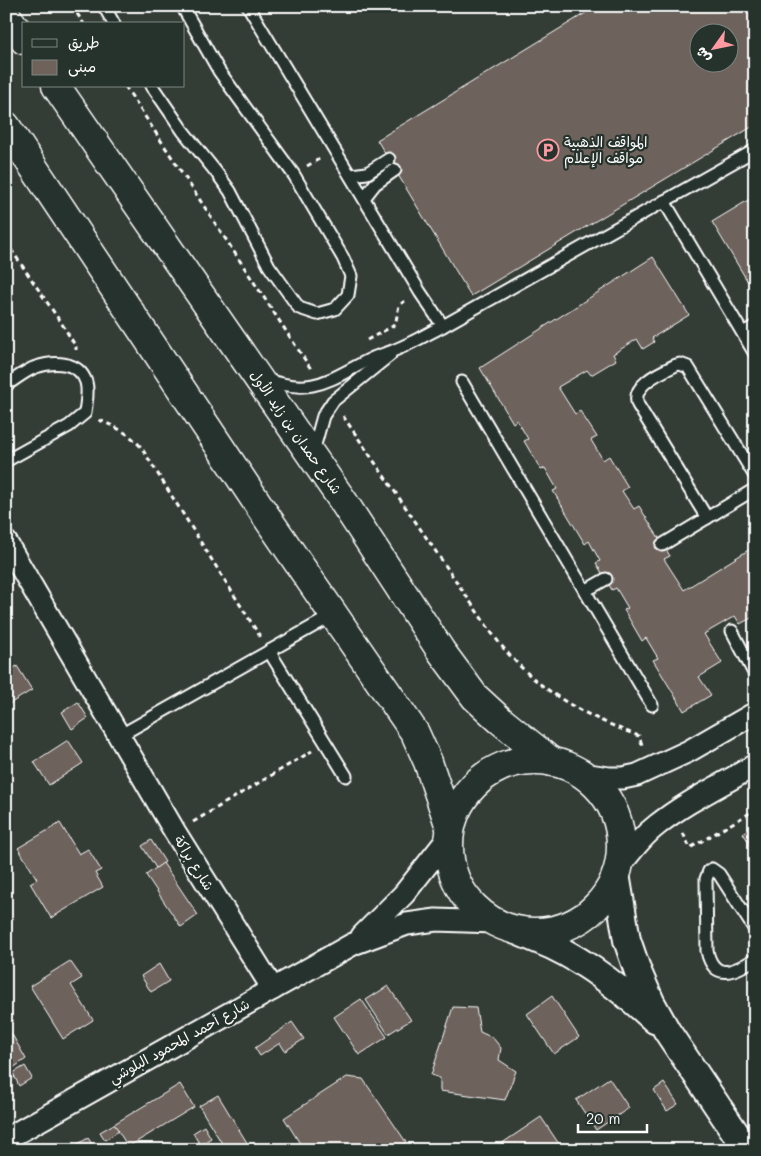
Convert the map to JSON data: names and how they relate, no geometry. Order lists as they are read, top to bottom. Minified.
{"streets":{"main road":["شارع حمدان بن زايد الأول"],"street":["شارع براكة","شارع أحمد المحمود البلوشي"]},"crossings":[["شارع حمدان بن زايد الأول","شارع أحمد المحمود البلوشي"],["شارع براكة","شارع أحمد المحمود البلوشي"]],"places":{"parking":["المواقف الذهبية مواقف الإعلام"]},"legend":["طريق","مبنى"],"scale_bar":"20 m","north":"bottom left"}
